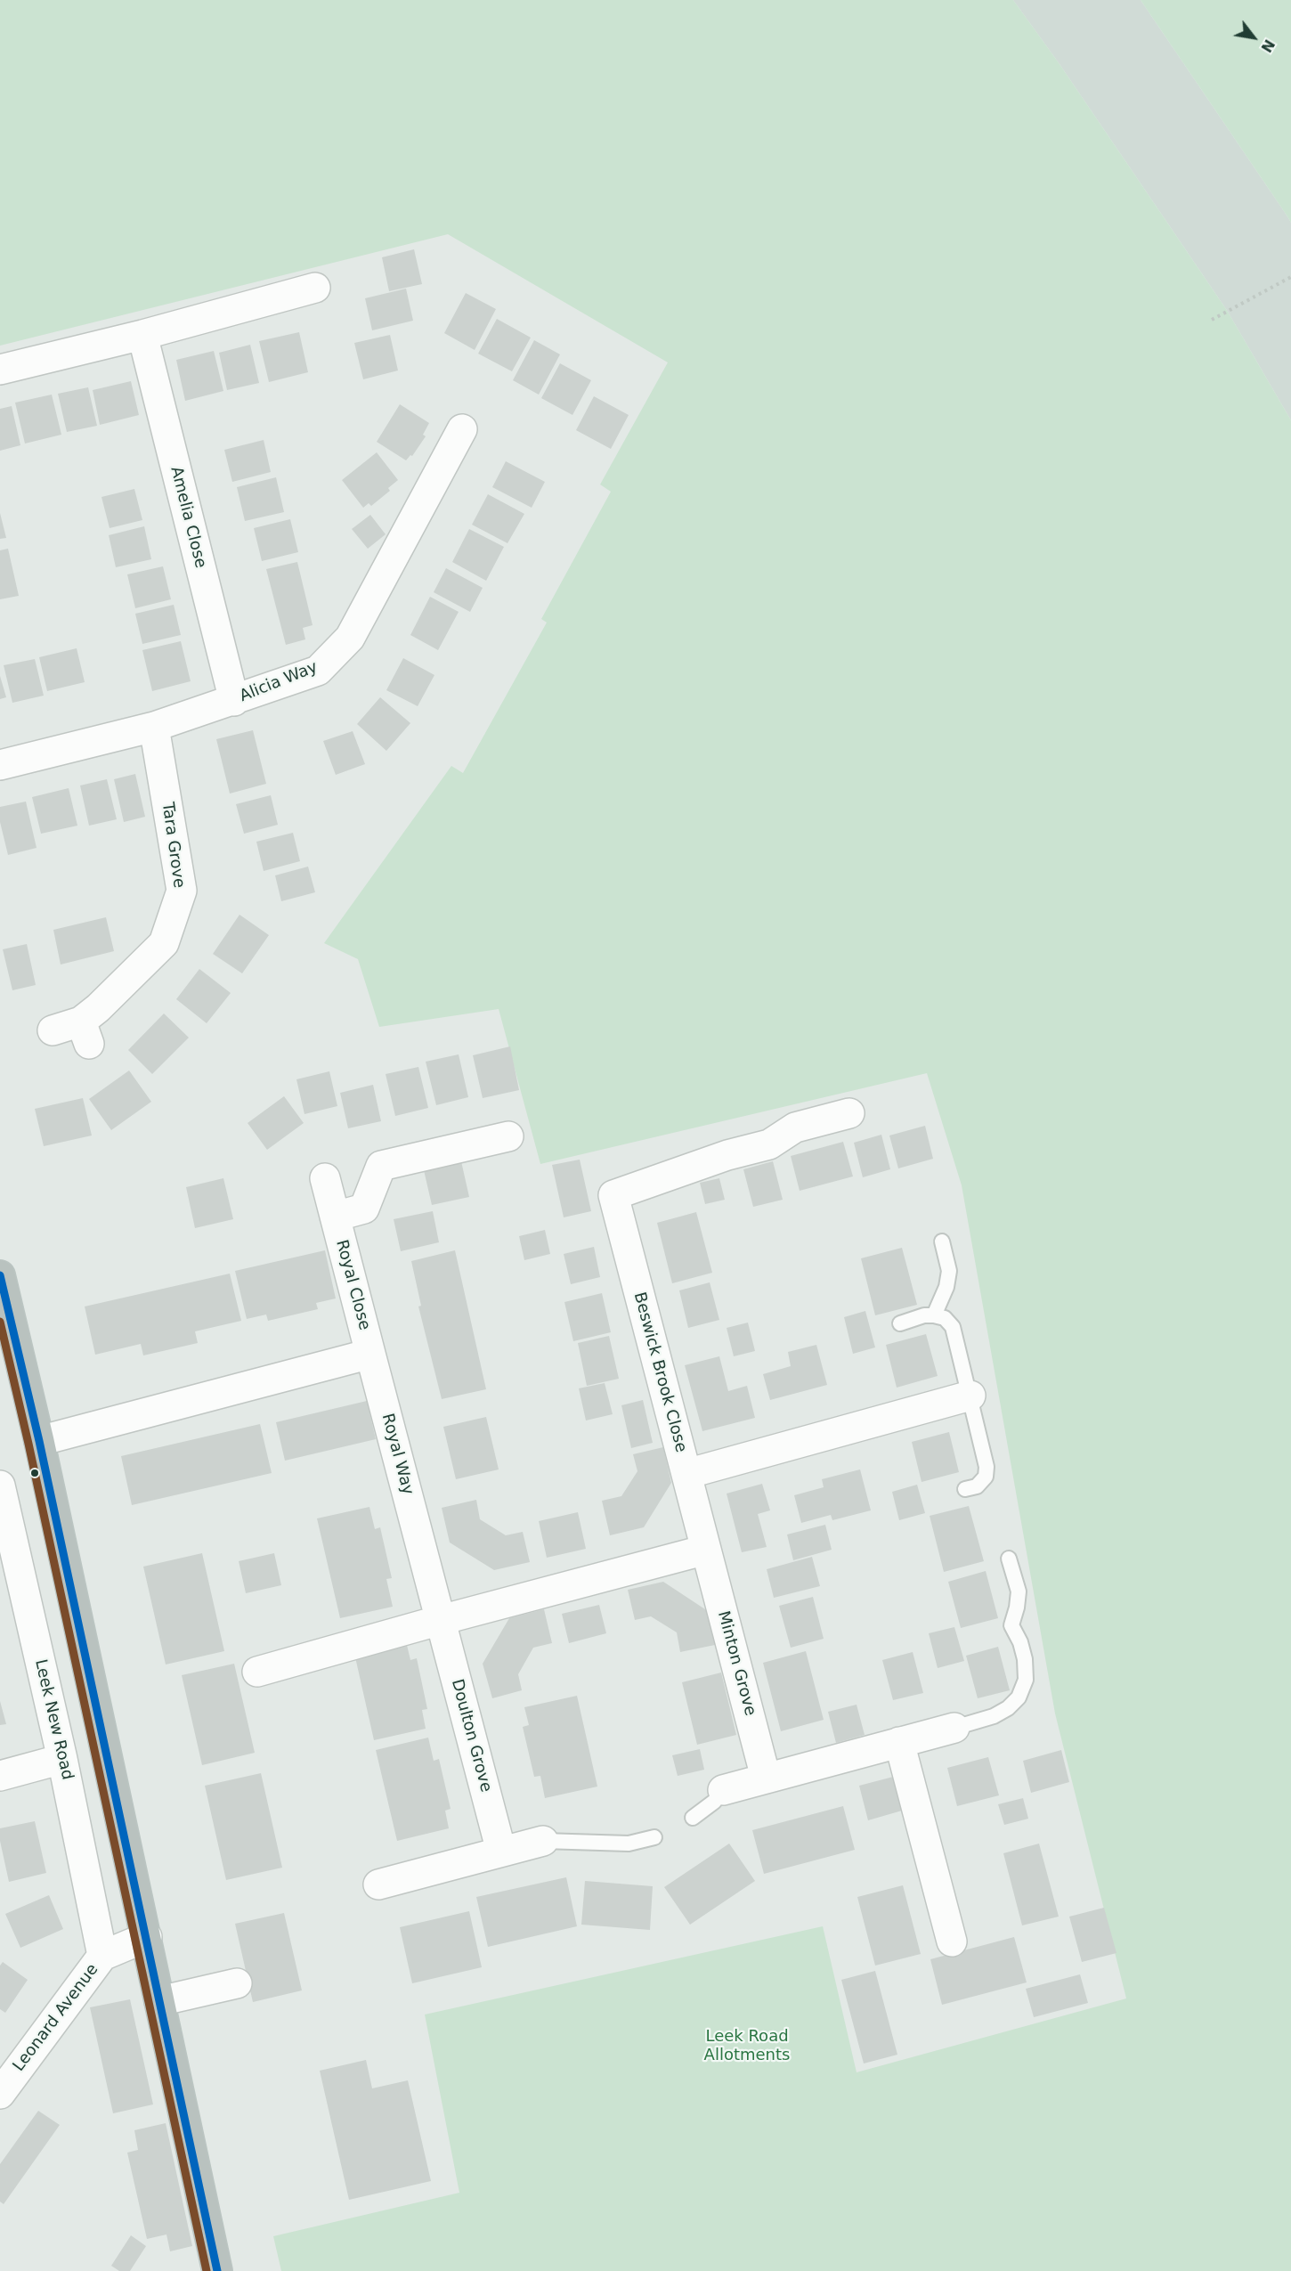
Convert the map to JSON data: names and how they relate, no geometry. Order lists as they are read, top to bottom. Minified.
{"streets":{"street":["Amelia Close","Alicia Way","Tara Grove","Royal Close","Beswick Brook Close","Royal Way","Minton Grove","Leek New Road","Doulton Grove","Leonard Avenue"]},"crossings":[["Amelia Close","Alicia Way"],["Alicia Way","Tara Grove"],["Royal Close","Royal Way"],["Beswick Brook Close","Minton Grove"],["Royal Way","Doulton Grove"],["Leek New Road","Leonard Avenue"]],"parks":["Leek Road Allotments"],"north":"bottom right"}
